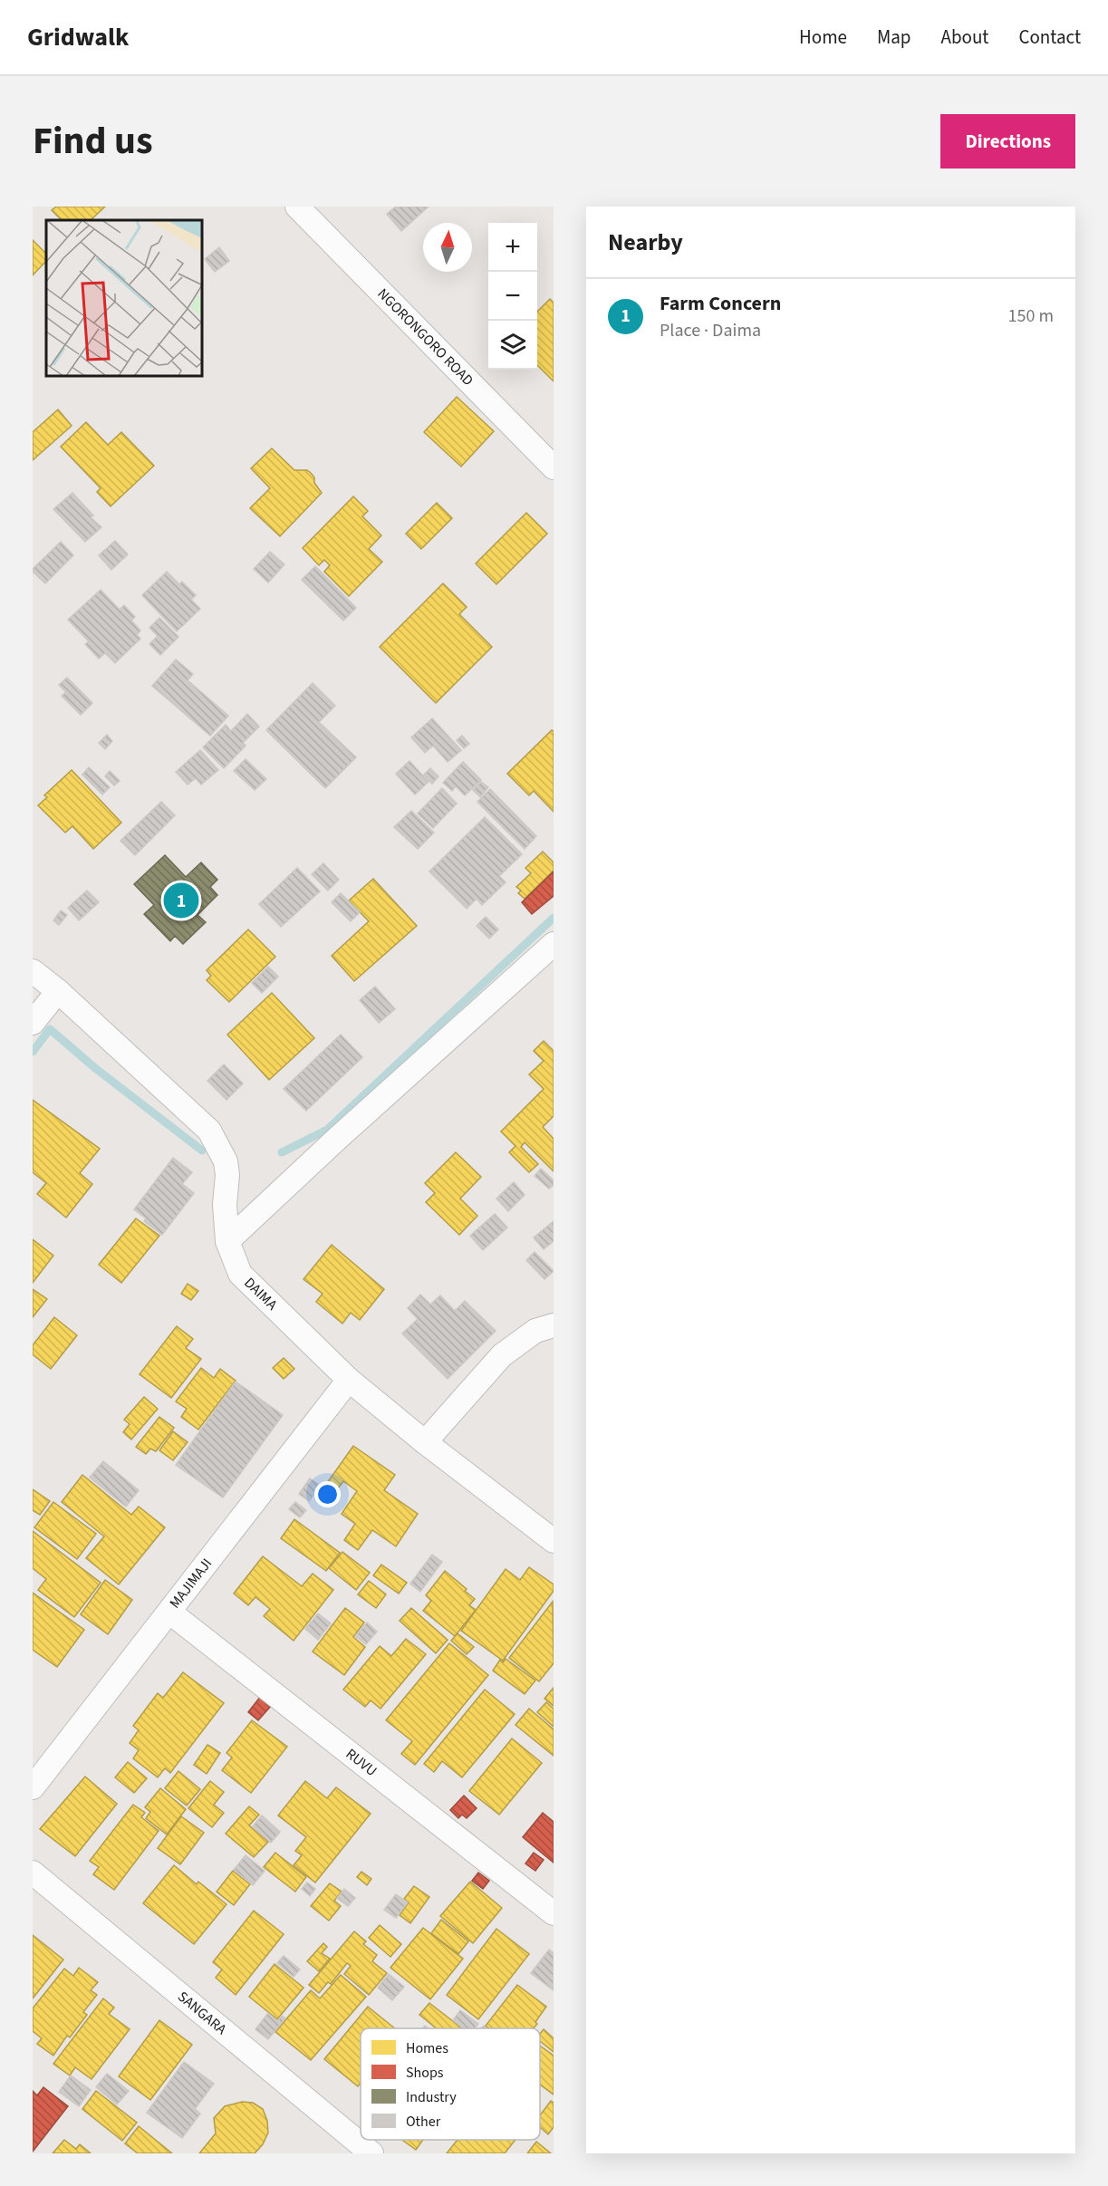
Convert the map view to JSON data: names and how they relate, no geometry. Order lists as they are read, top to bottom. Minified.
{"streets":{"street":["NGORONGORO ROAD","DAIMA","MAJIMAJI","RUVU","SANGARA"]},"crossings":[["DAIMA","MAJIMAJI"],["MAJIMAJI","RUVU"]],"legend":["Homes","Shops","Industry","Other"],"north":"top","page":{"header":"Gridwalk","nav":["Home","Map","About","Contact"],"title":"Find us","buttons":"Directions","heading":"Nearby","map_buttons":["+","−"],"list":[{"mark":"1","name":"Farm Concern","note":"Place · Daima","value":"150 m"}],"pins":"1"}}
